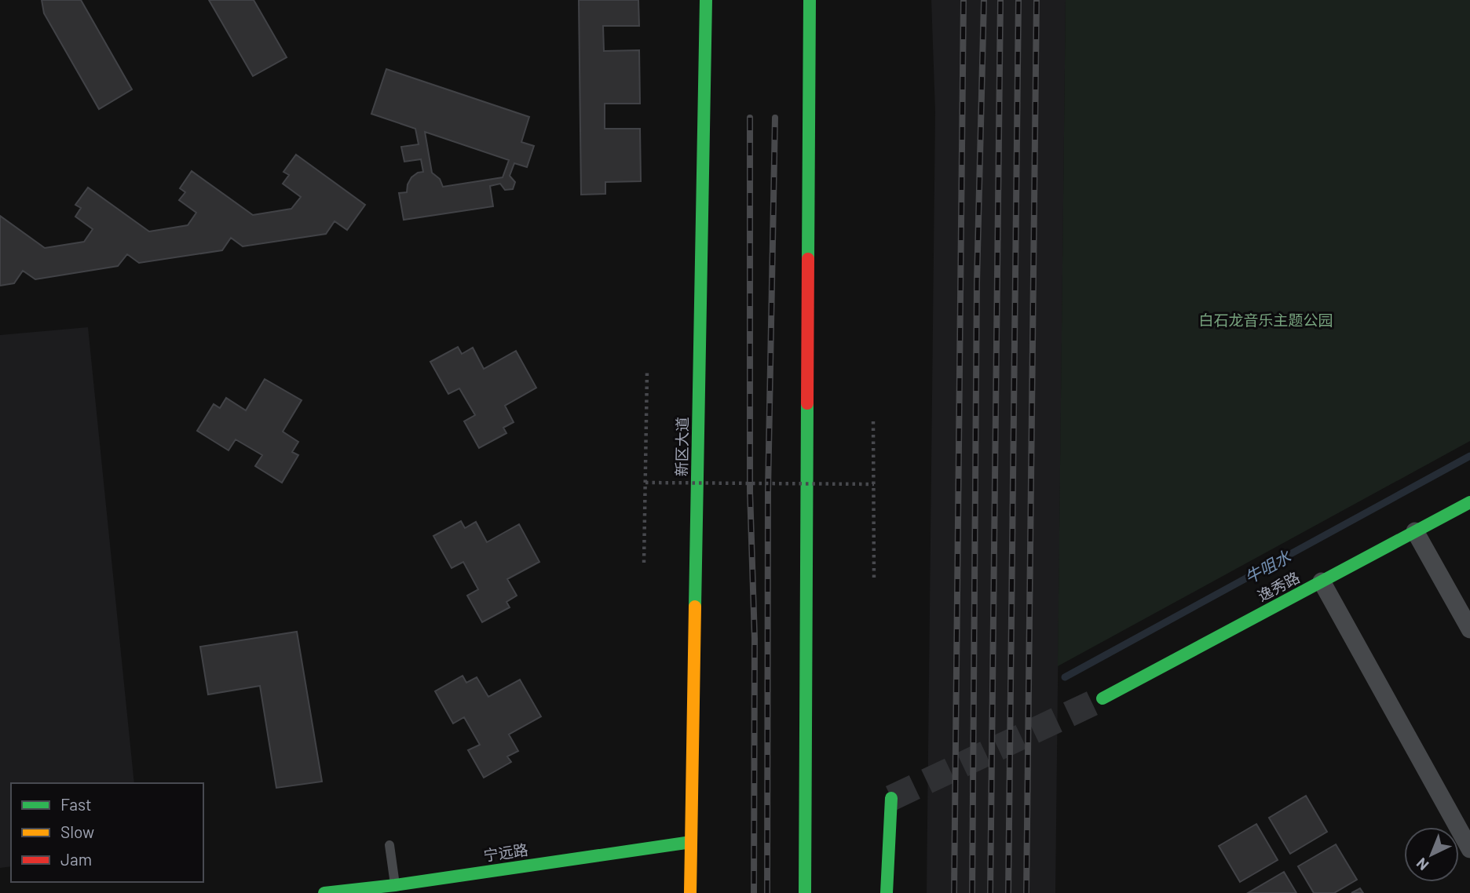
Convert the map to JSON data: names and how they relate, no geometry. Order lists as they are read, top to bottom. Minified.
{"streets":{"main road":["新区大道","逸秀路","宁远路"]},"crossings":[["新区大道","宁远路"]],"water":["牛咀水"],"parks":["白石龙音乐主题公园"],"legend":["Fast","Slow","Jam"],"north":"bottom left"}
